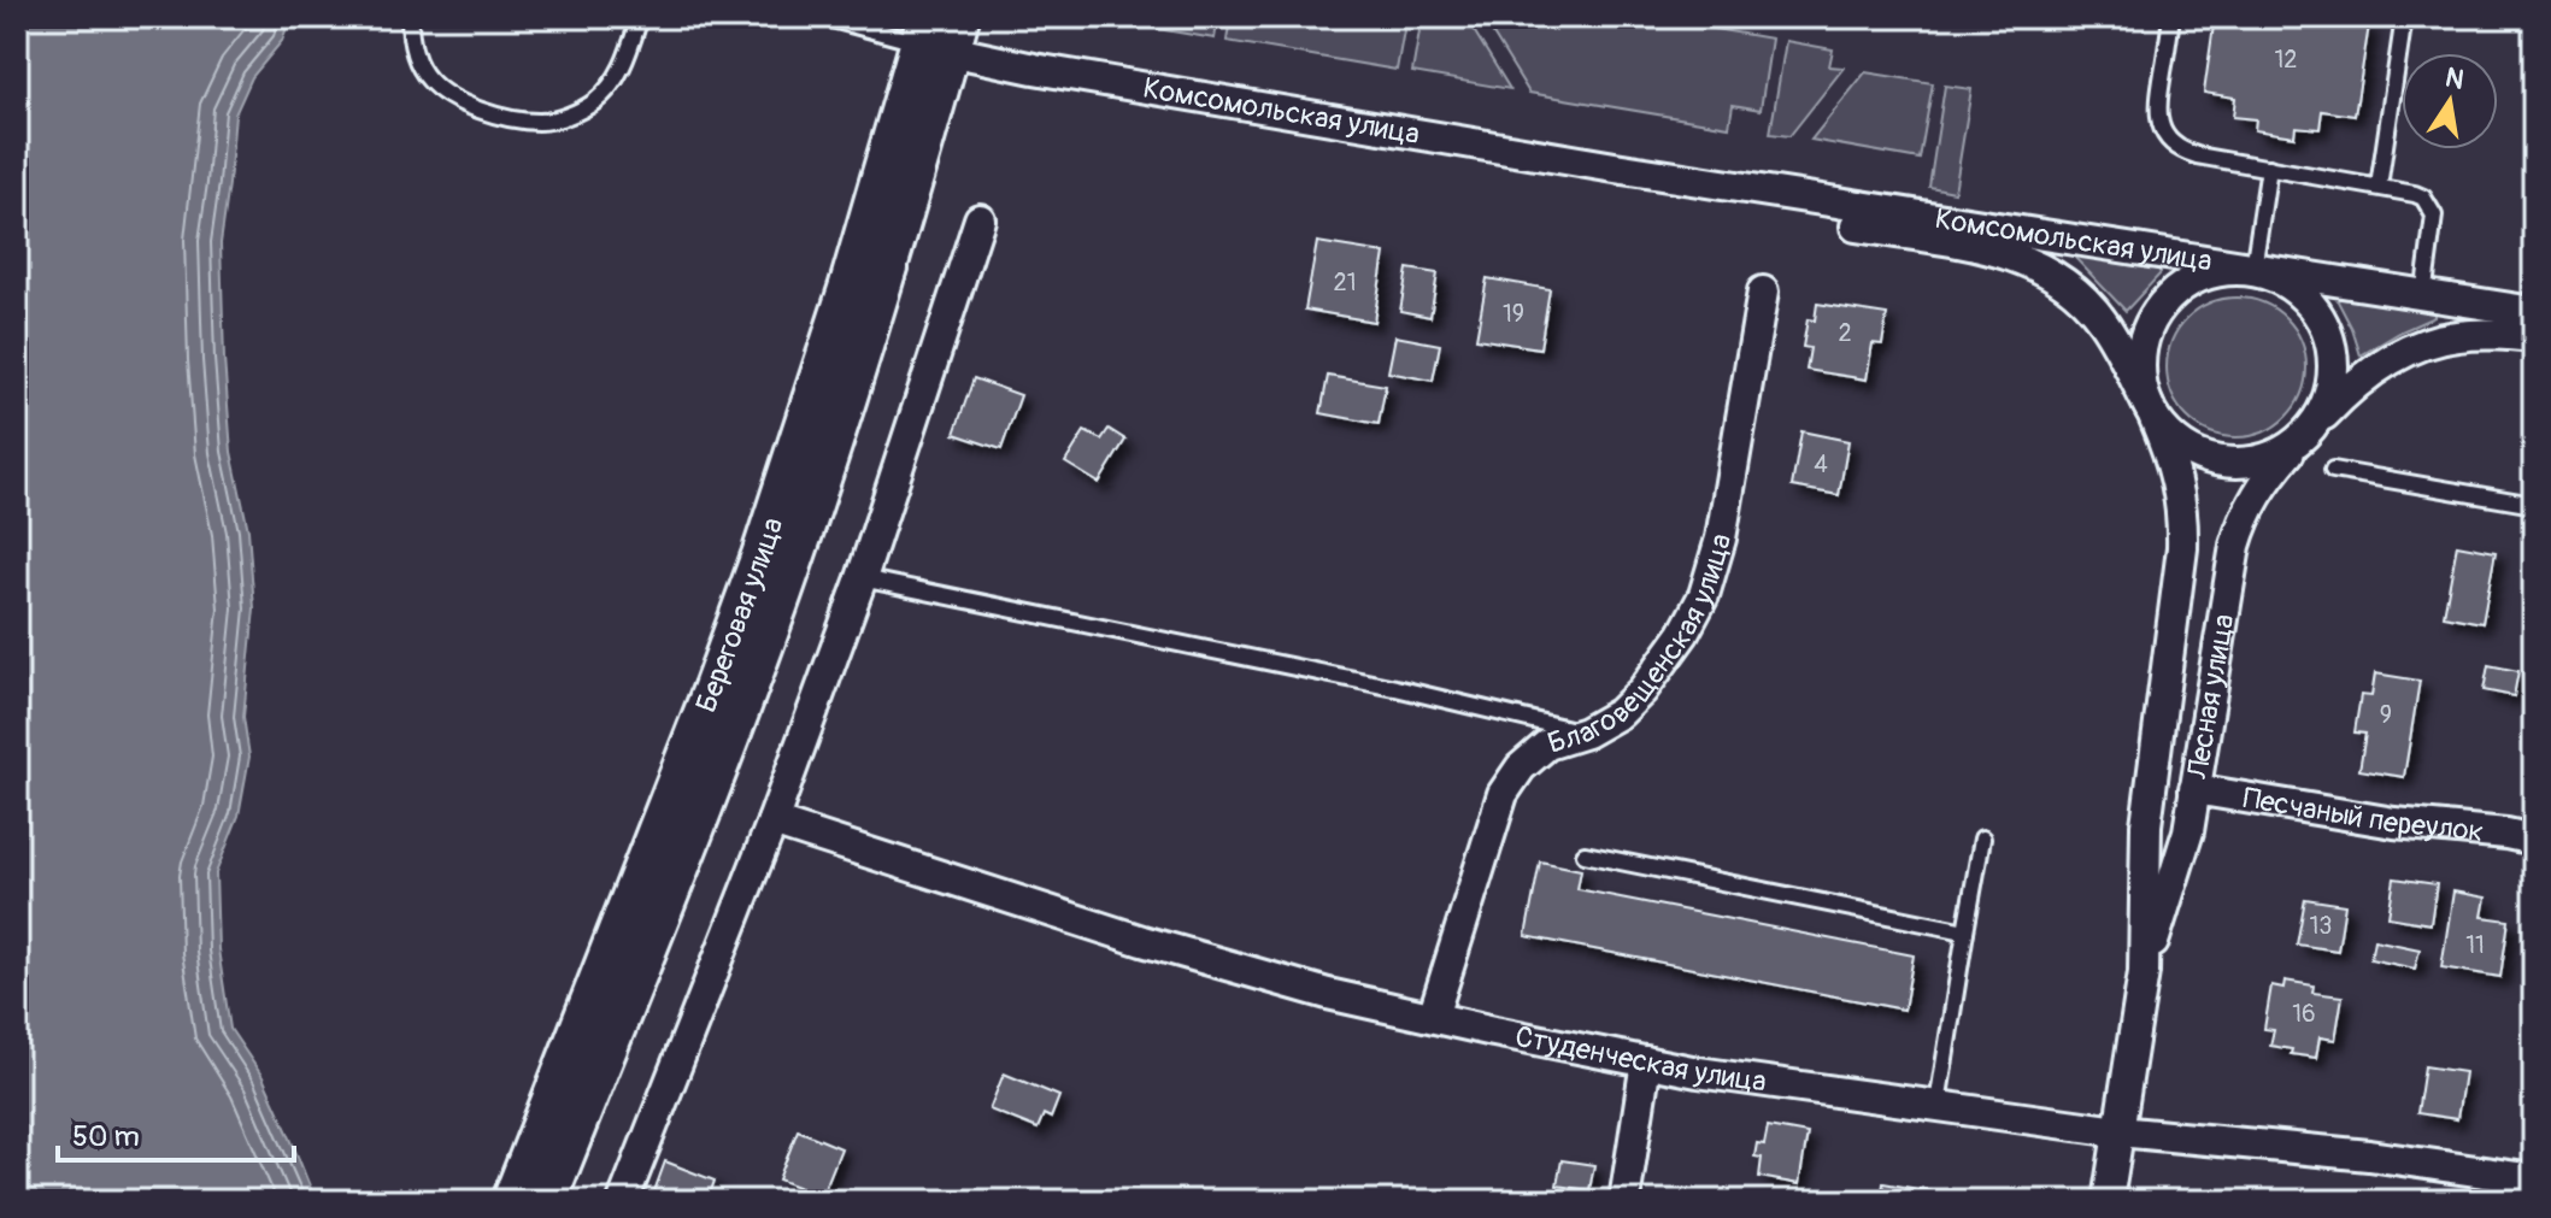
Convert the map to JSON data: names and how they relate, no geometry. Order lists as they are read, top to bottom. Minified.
{"streets":{"main road":["Береговая улица"],"street":["Комсомольская улица","Благовещенская улица","Лесная улица","Песчаный переулок","Студенческая улица"]},"crossings":[["Комсомольская улица","Береговая улица"],["Комсомольская улица","Лесная улица"],["Благовещенская улица","Студенческая улица"],["Лесная улица","Песчаный переулок"],["Лесная улица","Студенческая улица"]],"house_numbers":["12","21","19","2","4","9","13","11","16"],"scale_bar":"50 m","north":"top"}
